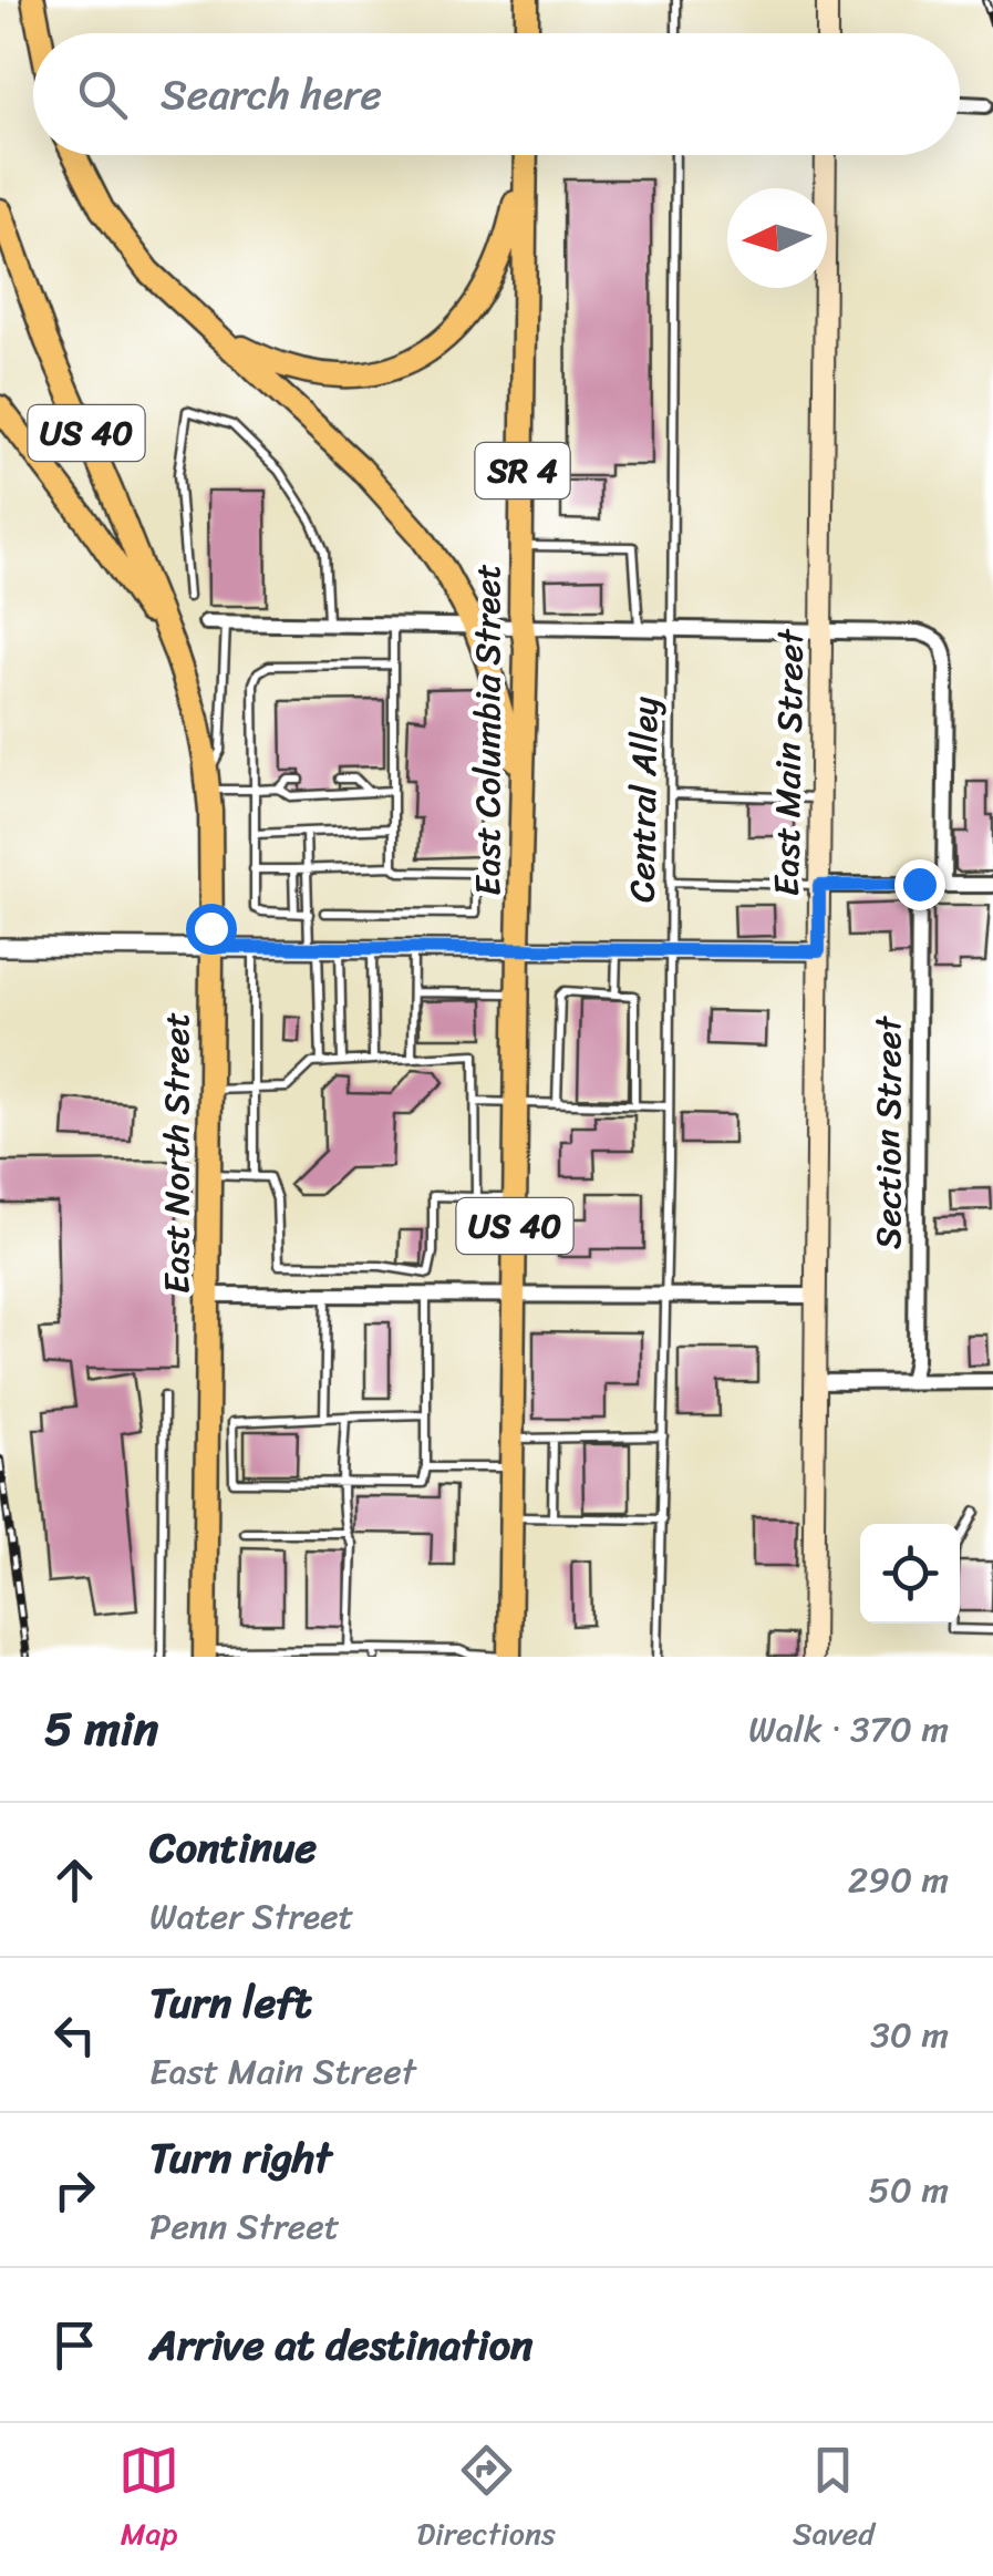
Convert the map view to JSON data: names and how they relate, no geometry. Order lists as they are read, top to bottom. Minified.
{"streets":{"main road":["US 40","SR 4","East Columbia Street","East Main Street","East North Street"],"street":["Section Street"],"lane":["Central Alley"]},"crossings":[["US 40","East Columbia Street"],["US 40","East North Street"]],"north":"left","page":{"search":"Search here","heading":["5 min","Walk · 370 m"],"list":[["Continue","Water Street","290 m"],["Turn left","East Main Street","30 m"],["Turn right","Penn Street","50 m"],"Arrive at destination"],"nav":["Map","Directions","Saved"]}}
